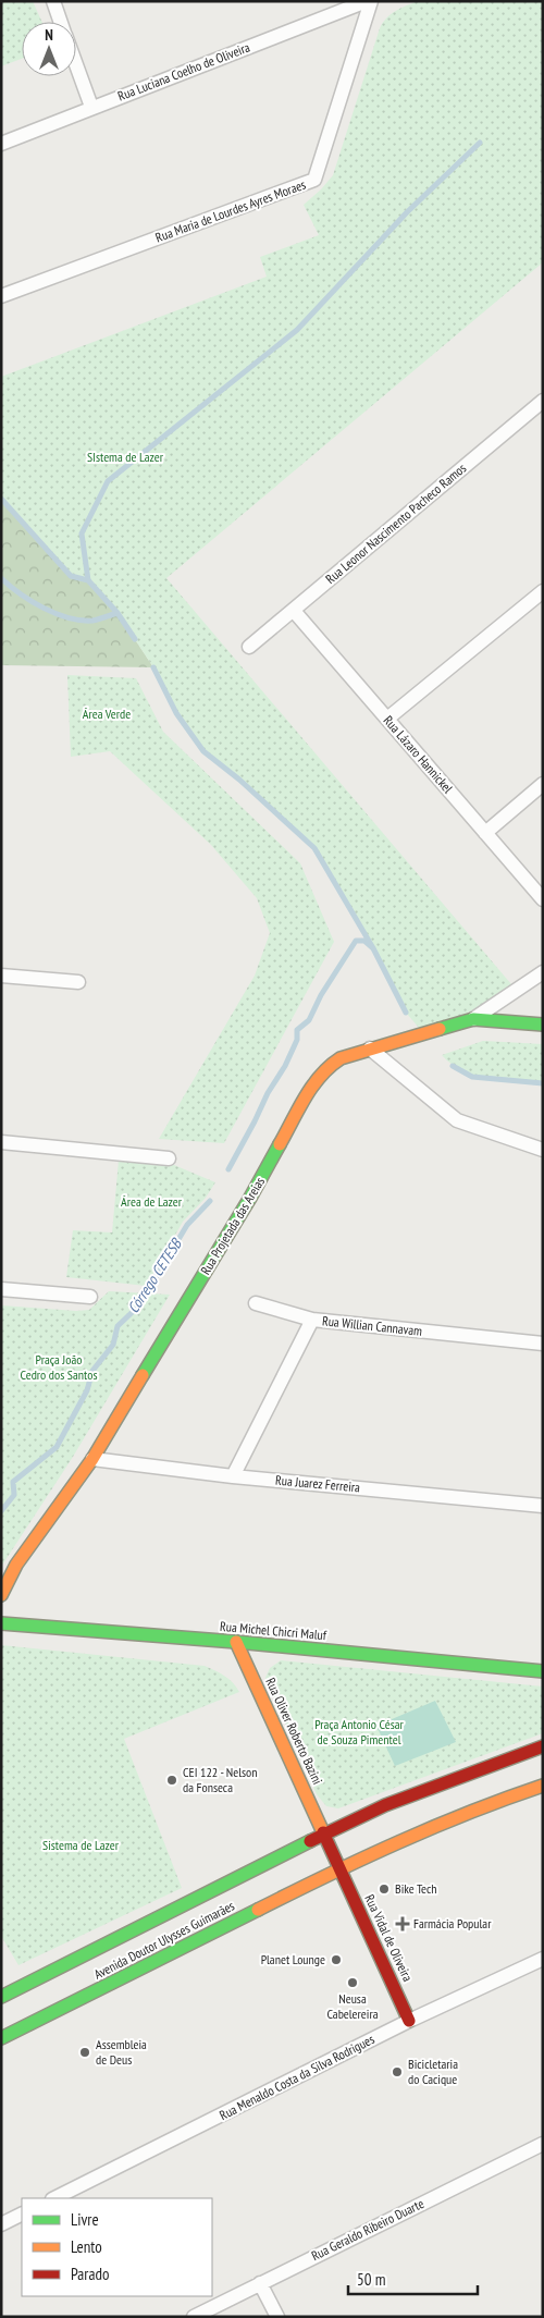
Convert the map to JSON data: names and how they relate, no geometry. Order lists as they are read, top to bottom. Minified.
{"streets":{"street":["Rua Luciana Coelho de Oliveira","Rua Maria de Lourdes Ayres Moraes","Rua Leonor Nascimento Pacheco Ramos","Rua Lázaro Hannickel","Rua Projetada das Areias","Rua Willian Cannavam","Rua Juarez Ferreira","Rua Michel Chicri Maluf","Rua Oliver Roberto Bazini","Rua Vidal de Oliveira","Avenida Doutor Ulysses Guimarães","Rua Menaldo Costa da Silva Rodrigues","Rua Geraldo Ribeiro Duarte"]},"crossings":[["Rua Leonor Nascimento Pacheco Ramos","Rua Lázaro Hannickel"],["Rua Projetada das Areias","Rua Juarez Ferreira"],["Rua Willian Cannavam","Rua Juarez Ferreira"],["Rua Michel Chicri Maluf","Rua Oliver Roberto Bazini"],["Rua Oliver Roberto Bazini","Avenida Doutor Ulysses Guimarães"],["Rua Vidal de Oliveira","Avenida Doutor Ulysses Guimarães"],["Rua Vidal de Oliveira","Rua Menaldo Costa da Silva Rodrigues"]],"water":["Córrego CETESB"],"parks":["SIstema de Lazer","Área Verde","Área de Lazer","Praça João Cedro dos Santos","Praça Antonio César de Souza Pimentel","Sistema de Lazer"],"places":{"other":["CEI 122 - Nelson da Fonseca","Bike Tech","Planet Lounge","Neusa Cabelereira","Assembleia de Deus","Bicicletaria do Cacique"],"health":["Farmácia Popular"]},"legend":["Livre","Lento","Parado"],"scale_bar":"50 m","north":"top"}
